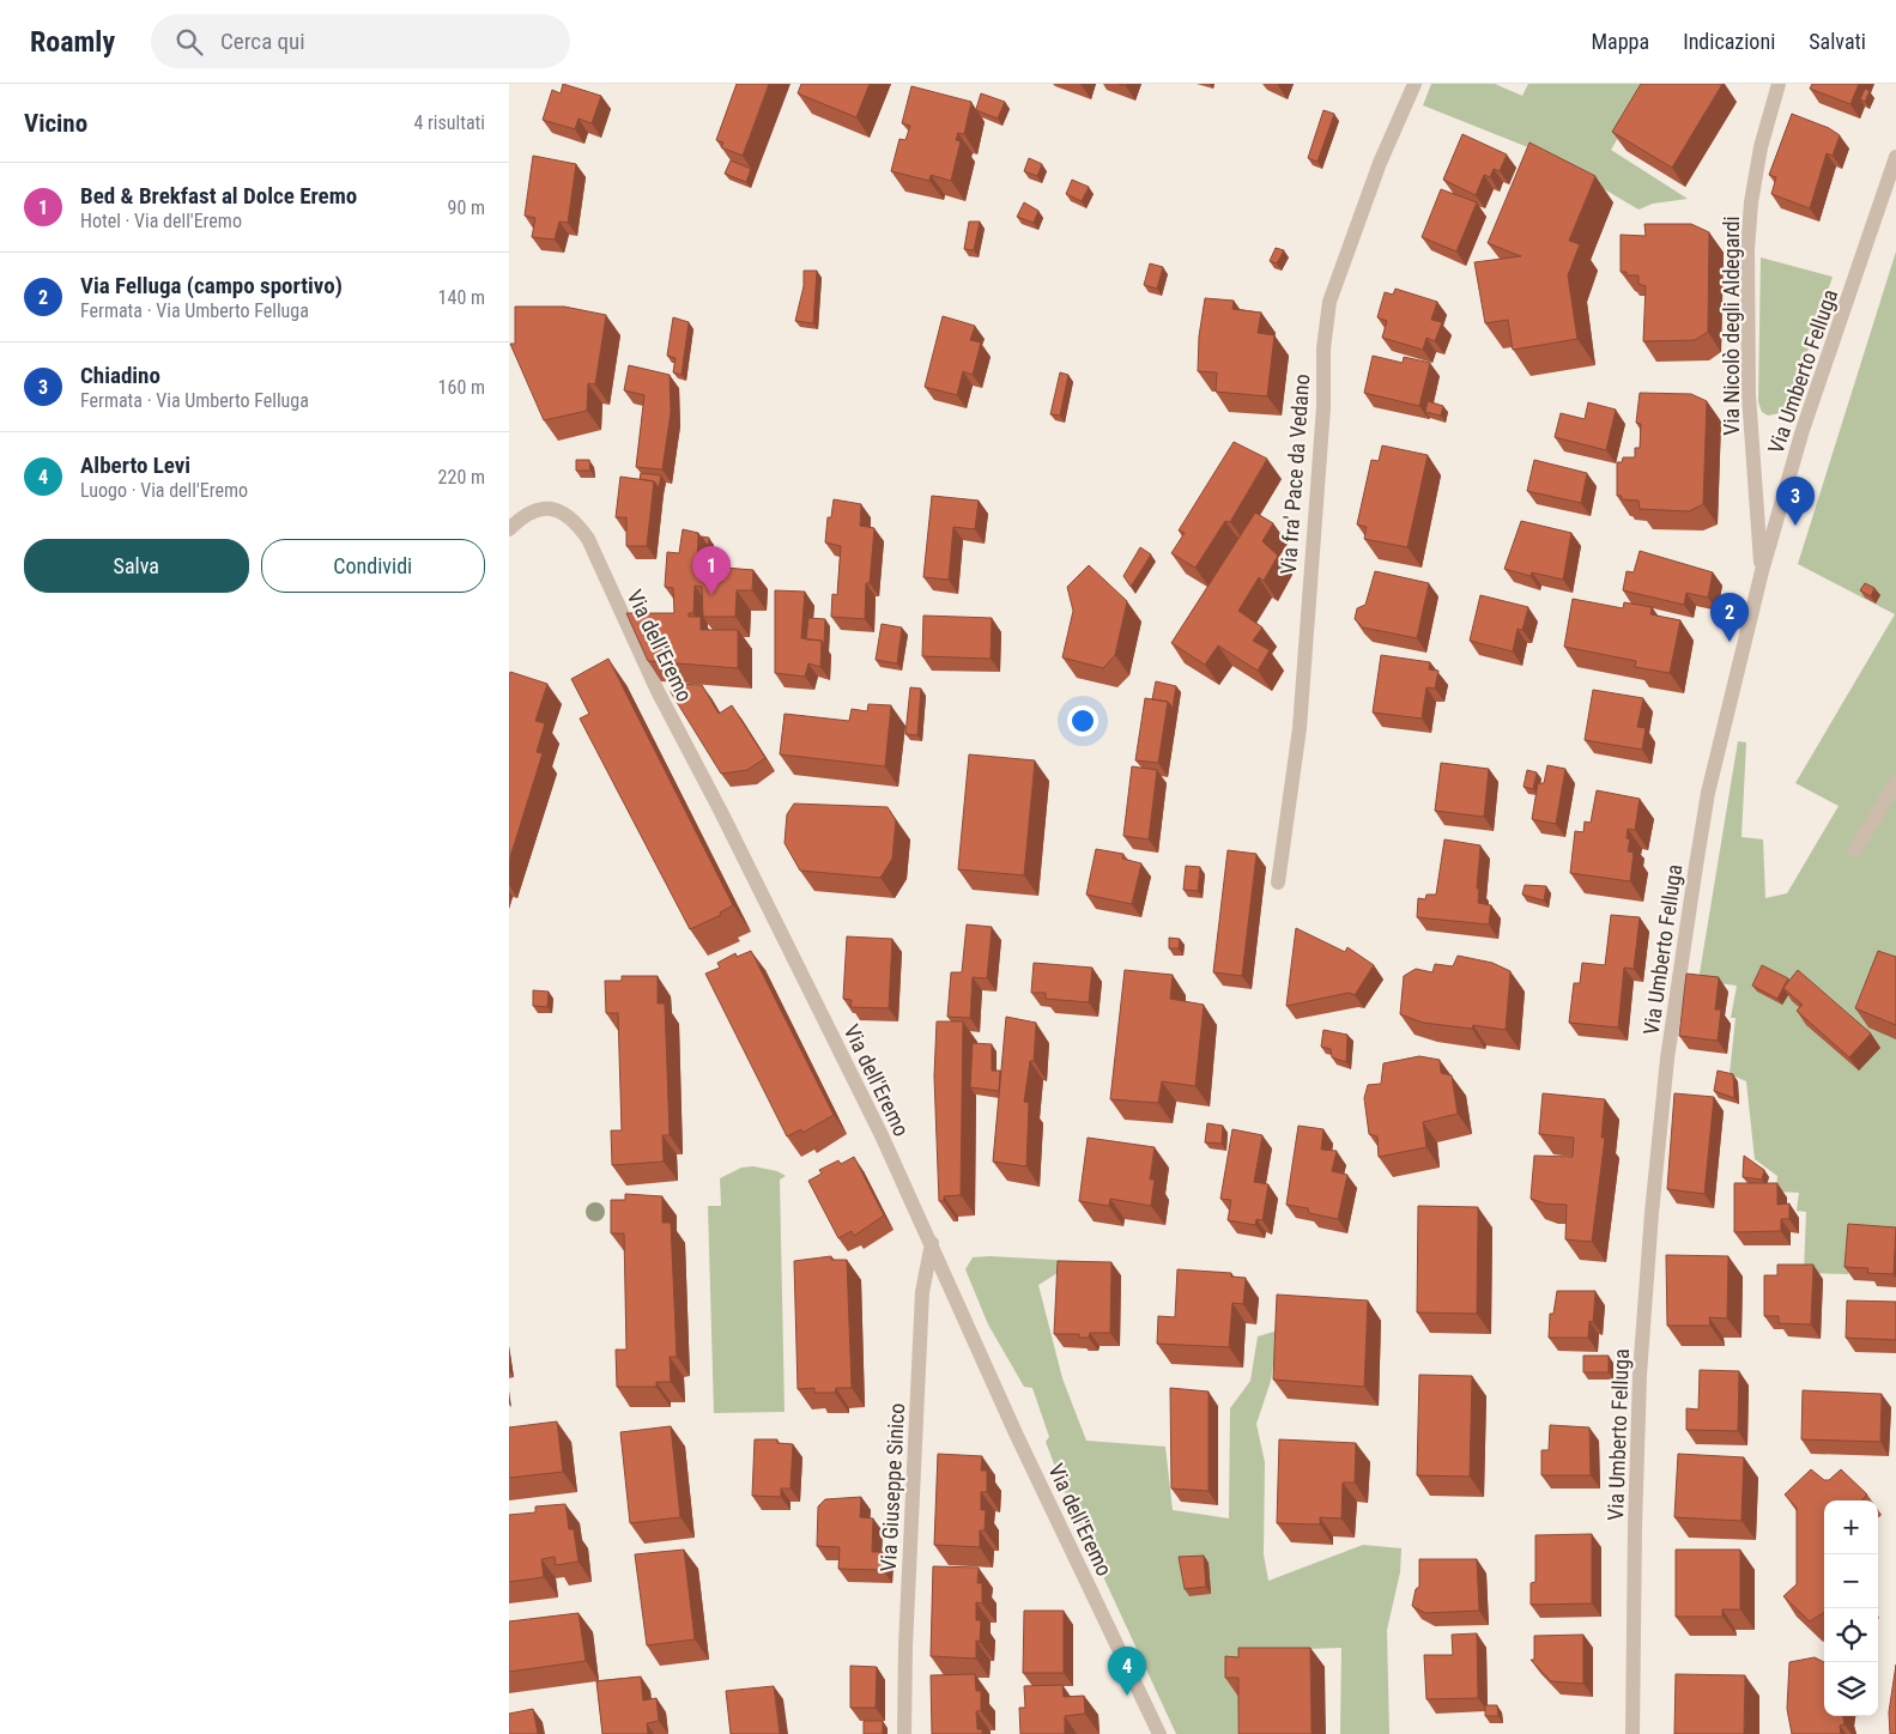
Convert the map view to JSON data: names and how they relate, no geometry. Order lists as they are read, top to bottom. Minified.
{"streets":{"street":["Via Nicolò degli Aldegardi","Via Umberto Felluga","Via fra' Pace da Vedano","Via dell'Eremo","Via Giuseppe Sinico"]},"crossings":[["Via Nicolò degli Aldegardi","Via Umberto Felluga"],["Via dell'Eremo","Via Giuseppe Sinico"]],"page":{"header":"Roamly","search":"Cerca qui","nav":["Mappa","Indicazioni","Salvati"],"heading":["Vicino","4 risultati"],"list":[{"mark":"1","name":"Bed & Brekfast al Dolce Eremo","note":"Hotel · Via dell'Eremo","value":"90 m"},{"mark":"2","name":"Via Felluga (campo sportivo)","note":"Fermata · Via Umberto Felluga","value":"140 m"},{"mark":"3","name":"Chiadino","note":"Fermata · Via Umberto Felluga","value":"160 m"},{"mark":"4","name":"Alberto Levi","note":"Luogo · Via dell'Eremo","value":"220 m"}],"pins":["3","1","2","4"],"buttons":["Salva","Condividi"],"map_buttons":["+","−"]}}
